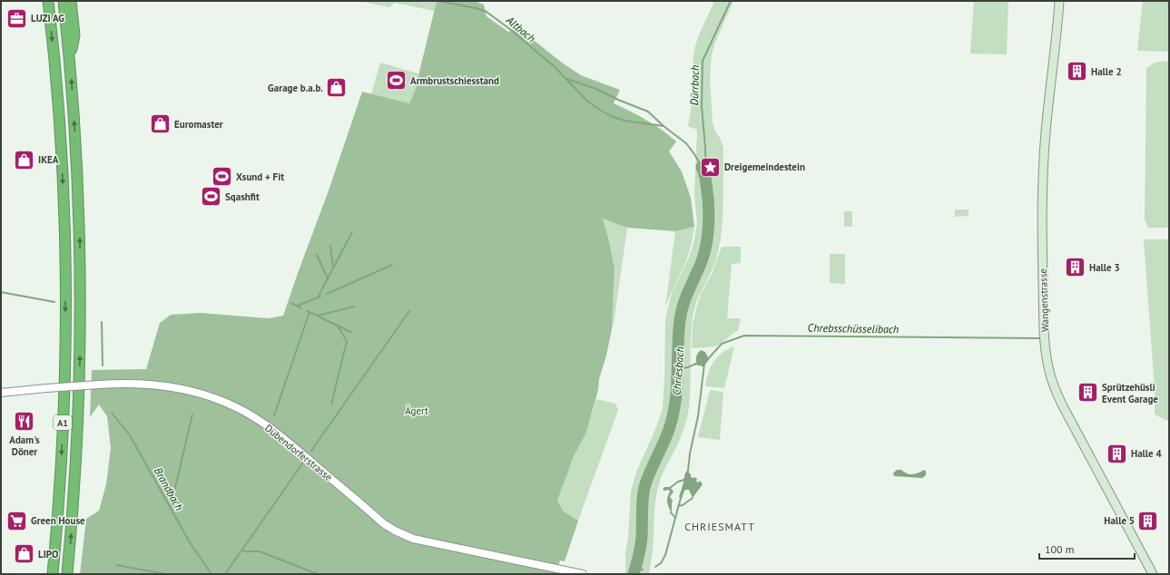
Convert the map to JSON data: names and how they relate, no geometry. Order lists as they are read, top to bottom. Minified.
{"streets":{"highway":["A1"],"main road":["Wangenstrasse"],"street":["Dübendorferstrasse"]},"districts":["CHRIESMATT"],"water":["Altbach","Dürrbach","Chrebsschüsselibach","Chriesbach","Brandbach"],"parks":["Ägert"],"places":{"office":["LUZI AG"],"building":["Halle 2","Halle 3","Sprützehüsli Event Garage","Halle 4","Halle 5"],"sports":["Armbrustschiesstand","Xsund + Fit","Sqashfit"],"shop":["Garage b.a.b.","Euromaster","IKEA","LIPO"],"place":["Dreigemeindestein"],"restaurant":["Adam's Döner"],"supermarket":["Green House"]},"scale_bar":"100 m"}
